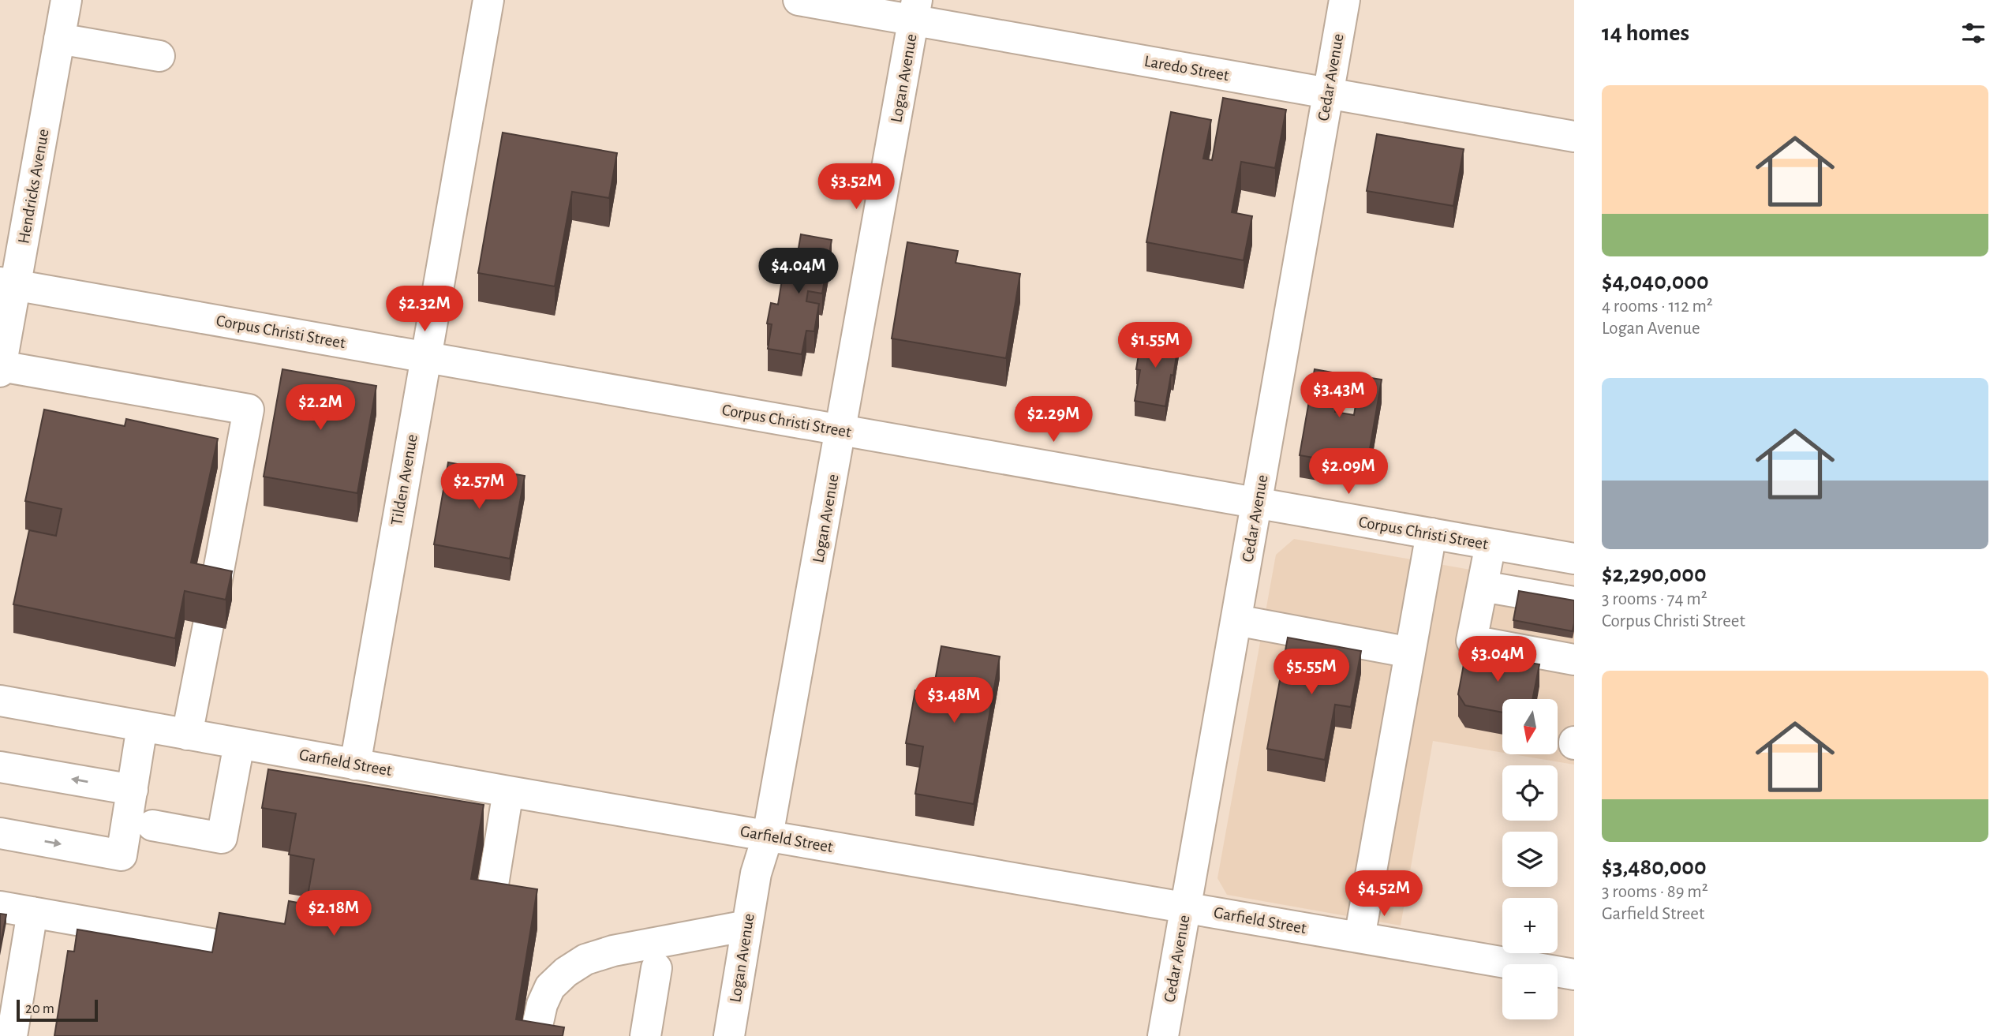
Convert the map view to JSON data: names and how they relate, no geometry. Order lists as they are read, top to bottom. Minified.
{"streets":{"street":["Laredo Street","Cedar Avenue","Logan Avenue","Hendricks Avenue","Corpus Christi Street","Tilden Avenue","Garfield Street"]},"crossings":[["Laredo Street","Cedar Avenue"],["Laredo Street","Logan Avenue"],["Cedar Avenue","Corpus Christi Street"],["Cedar Avenue","Garfield Street"],["Logan Avenue","Corpus Christi Street"],["Logan Avenue","Garfield Street"],["Hendricks Avenue","Corpus Christi Street"],["Corpus Christi Street","Tilden Avenue"],["Tilden Avenue","Garfield Street"]],"scale_bar":"20 m","north":"bottom","page":{"heading":"14 homes","list":[{"name":"$4,040,000","note":"4 rooms · 112 m² · Logan Avenue"},{"name":"$2,290,000","note":"3 rooms · 74 m² · Corpus Christi Street"},{"name":"$3,480,000","note":"3 rooms · 89 m² · Garfield Street"}],"price":["$3.52M","$4.04M","$2.32M","$1.55M","$3.43M","$2.2M","$2.29M","$2.09M","$2.57M","$3.04M","$5.55M","$3.48M","$4.52M","$2.18M"],"map_buttons":["+","−"],"scale":"20 m"}}
